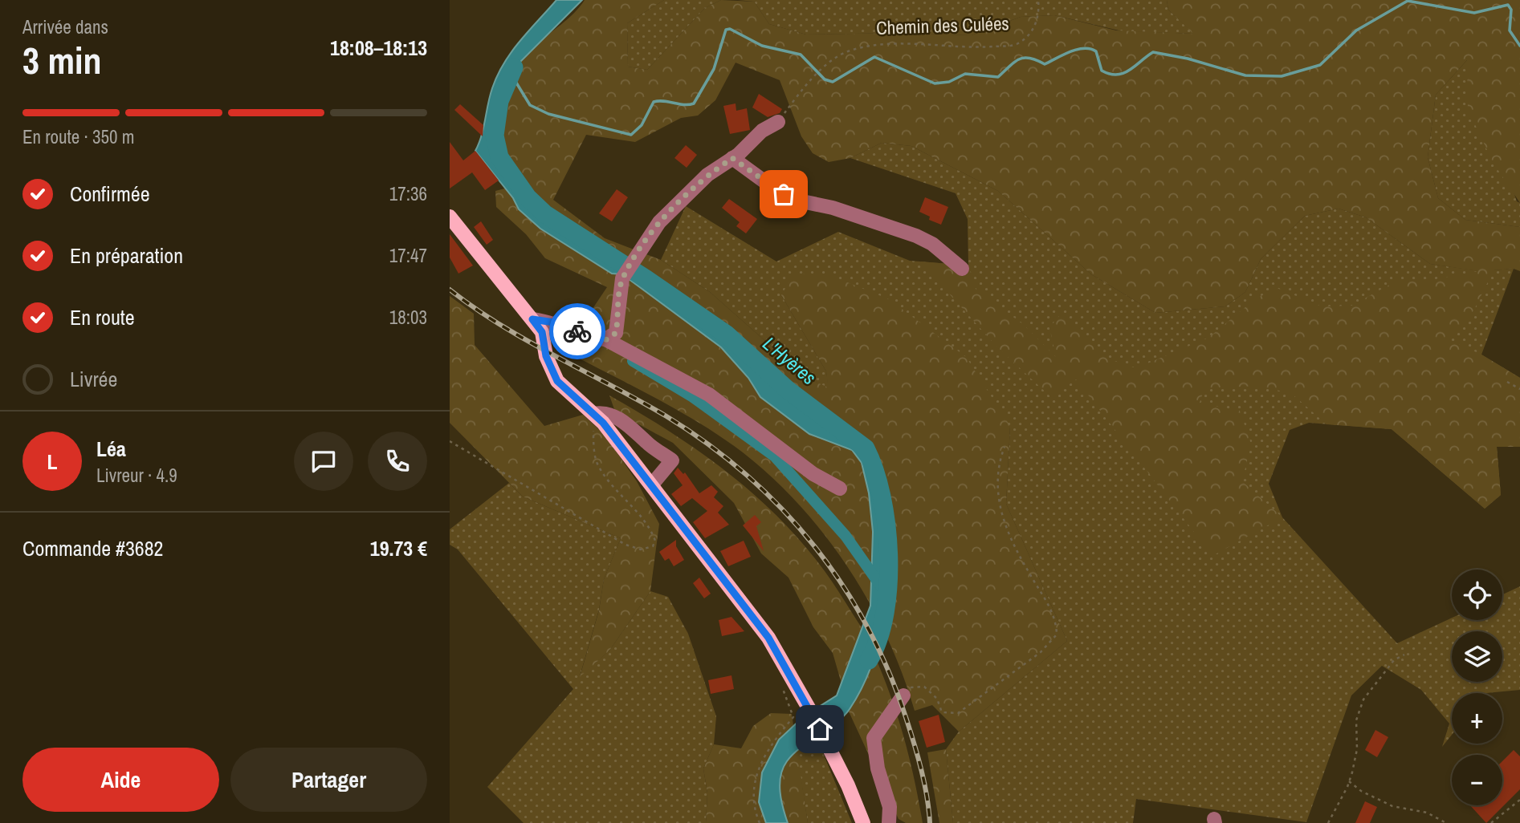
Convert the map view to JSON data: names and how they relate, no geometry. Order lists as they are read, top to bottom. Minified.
{"streets":{"path":["Chemin des Culées"]},"water":["L'Hyères"],"page":{"heading":["3 min","Arrivée dans","18:08–18:13"],"panel":["Léa","Livreur · 4.9","Commande #3682","19.73 €"],"bar":"En route · 350 m","list":[["Confirmée","17:36"],["En préparation","17:47"],["En route","18:03"],"Livrée"],"round":"L","map_buttons":["+","−"],"buttons":["Aide","Partager"]}}
